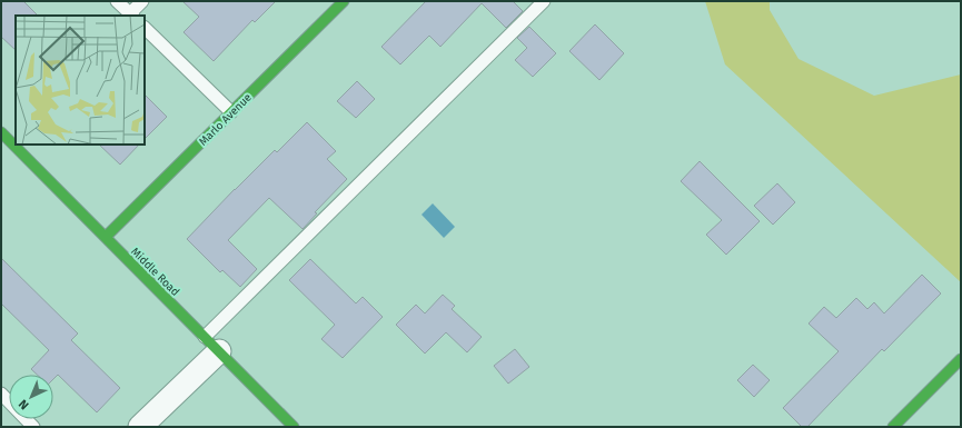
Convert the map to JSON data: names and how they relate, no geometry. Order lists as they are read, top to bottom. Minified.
{"streets":{"street":["Marlo Avenue","Middle Road"]},"crossings":[["Marlo Avenue","Middle Road"]],"north":"bottom left"}
